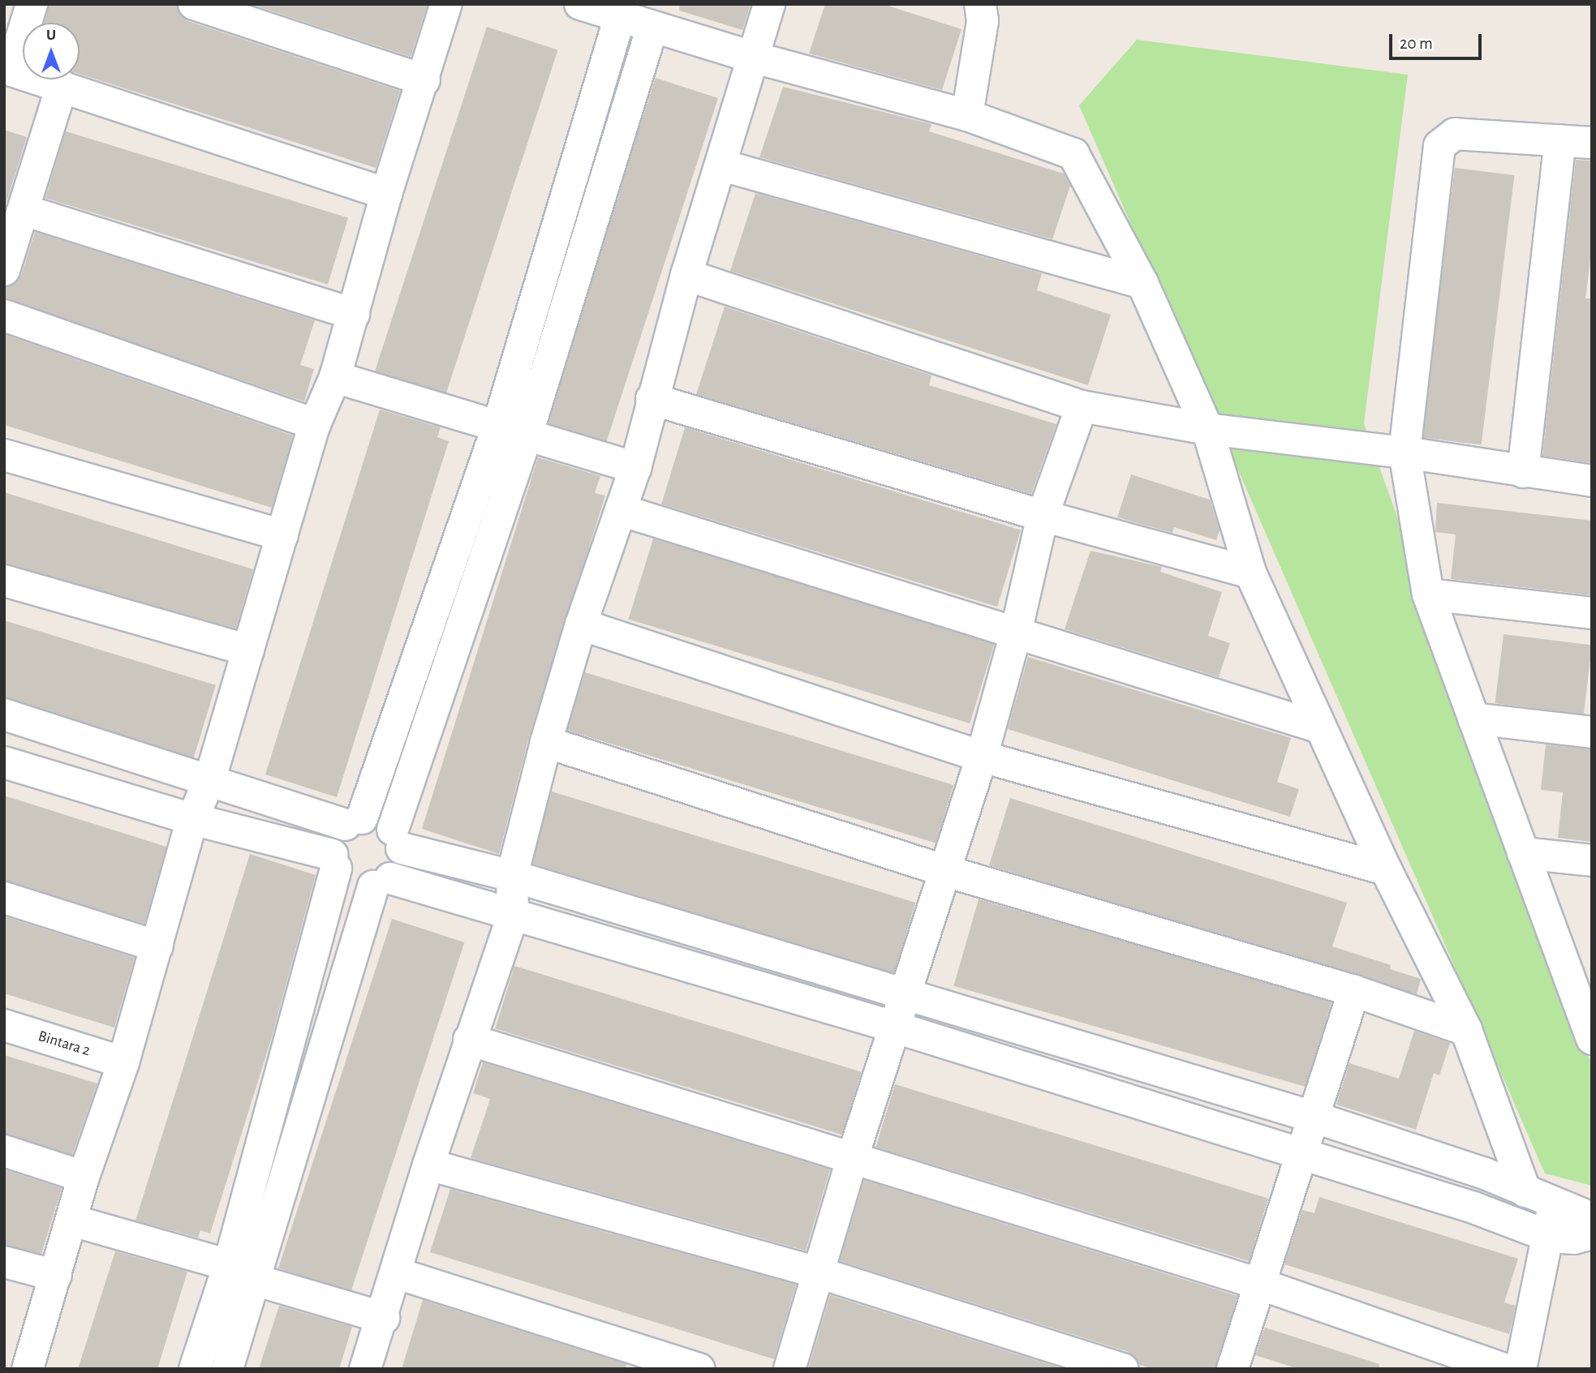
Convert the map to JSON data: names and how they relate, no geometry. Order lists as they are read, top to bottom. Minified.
{"streets":{"street":["Bintara 2"]},"scale_bar":"20 m","north":"top"}
